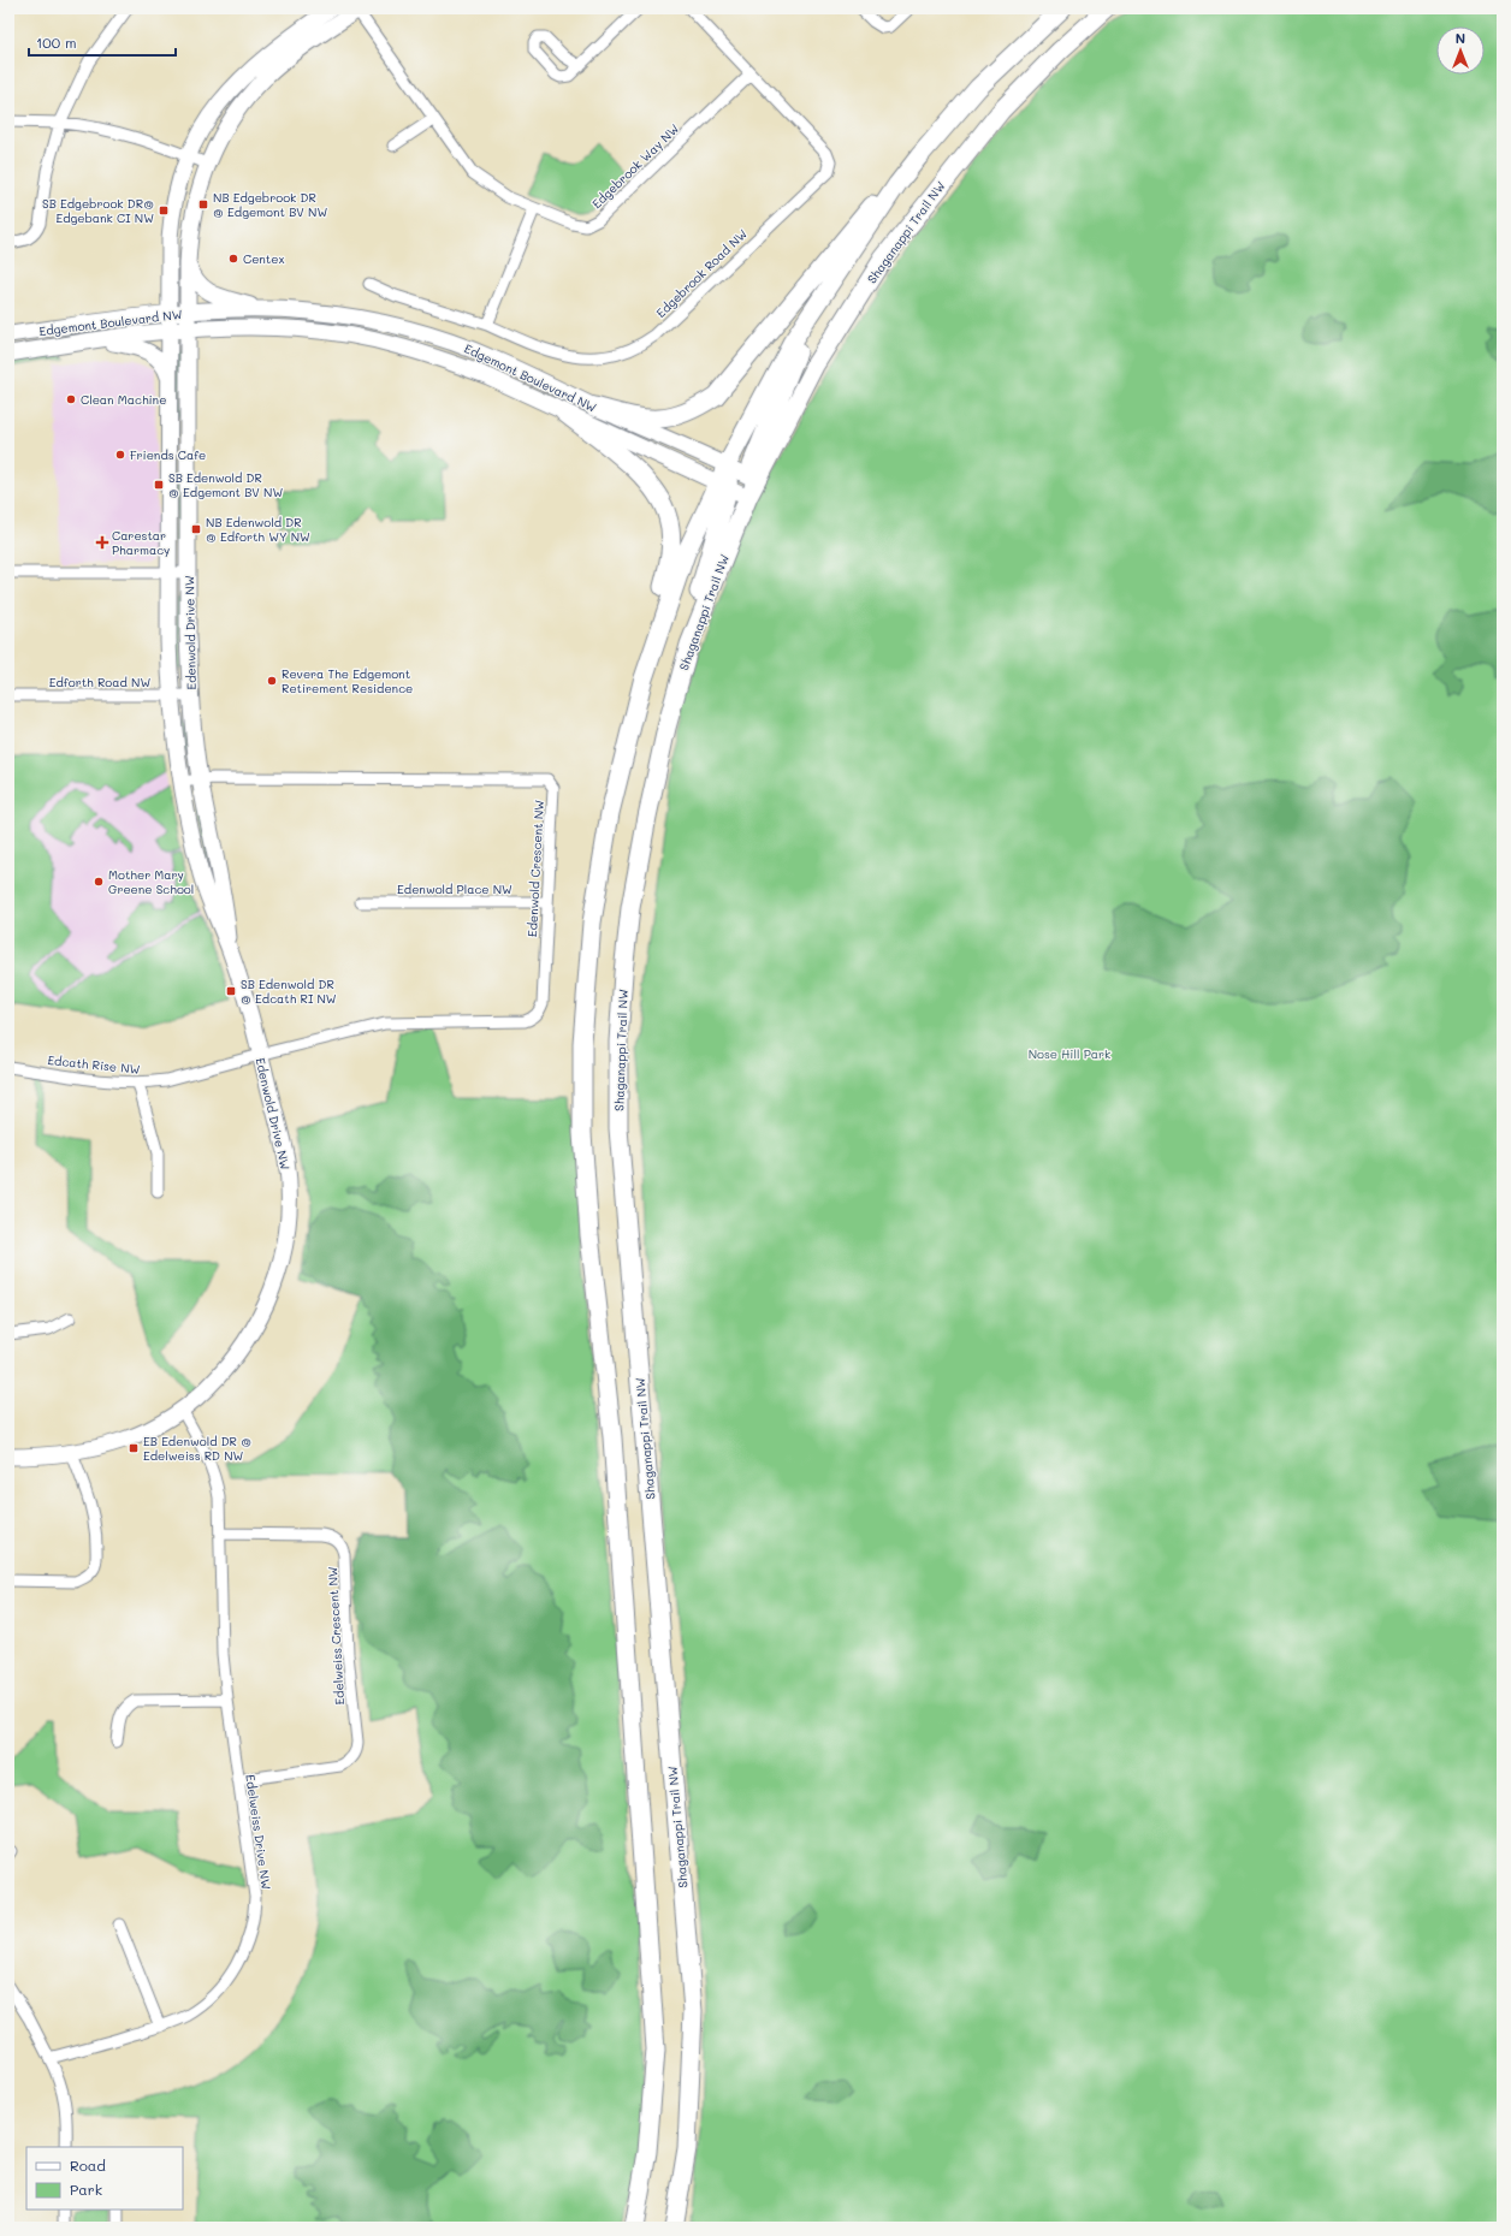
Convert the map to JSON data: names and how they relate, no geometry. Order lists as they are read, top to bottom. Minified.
{"streets":{"main road":["Shaganappi Trail NW"],"street":["Edgebrook Way NW","Edgebrook Road NW","Edgemont Boulevard NW","Edenwold Drive NW","Edforth Road NW","Edenwold Crescent NW","Edenwold Place NW","Edcath Rise NW","Edelweiss Crescent NW","Edelweiss Drive NW"]},"crossings":[["Edgebrook Way NW","Edgebrook Road NW"],["Edgebrook Way NW","Edenwold Drive NW"],["Shaganappi Trail NW","Edgemont Boulevard NW"],["Edgemont Boulevard NW","Edenwold Drive NW"],["Edenwold Drive NW","Edforth Road NW"],["Edenwold Drive NW","Edenwold Crescent NW"],["Edenwold Drive NW","Edcath Rise NW"],["Edenwold Drive NW","Edelweiss Drive NW"],["Edenwold Crescent NW","Edenwold Place NW"],["Edenwold Crescent NW","Edcath Rise NW"],["Edelweiss Crescent NW","Edelweiss Drive NW"]],"parks":["Nose Hill Park"],"places":{"transit":["NB Edgebrook DR @ Edgemont BV NW","SB Edgebrook DR@ Edgebank CI NW","SB Edenwold DR @ Edgemont BV NW","NB Edenwold DR @ Edforth WY NW","SB Edenwold DR @ Edcath RI NW","EB Edenwold DR @ Edelweiss RD NW"],"other":["Centex","Clean Machine","Friends Cafe","Revera The Edgemont Retirement Residence","Mother Mary Greene School"],"health":["Carestar Pharmacy"]},"legend":["Road","Park"],"scale_bar":"100 m","north":"top"}
